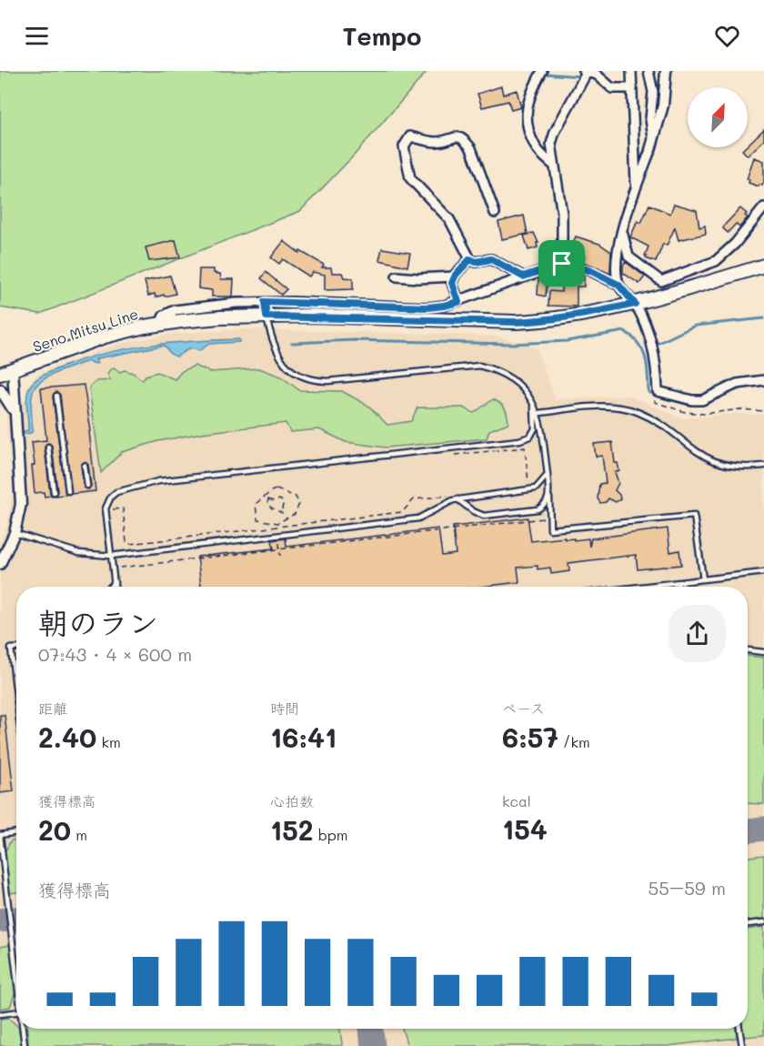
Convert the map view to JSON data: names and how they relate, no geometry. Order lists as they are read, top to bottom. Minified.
{"streets":{"main road":["Seno Mitsu Line"]},"north":"top right","page":{"header":"Tempo","heading":["朝のラン","07:43 · 4 × 600 m"],"stats":[["距離","2.40 km"],["時間","16:41"],["ペース","6:57 /km"],["獲得標高","20 m"],["心拍数","152 bpm"],["kcal","154"]],"chart":["獲得標高","55–59 m"]}}
